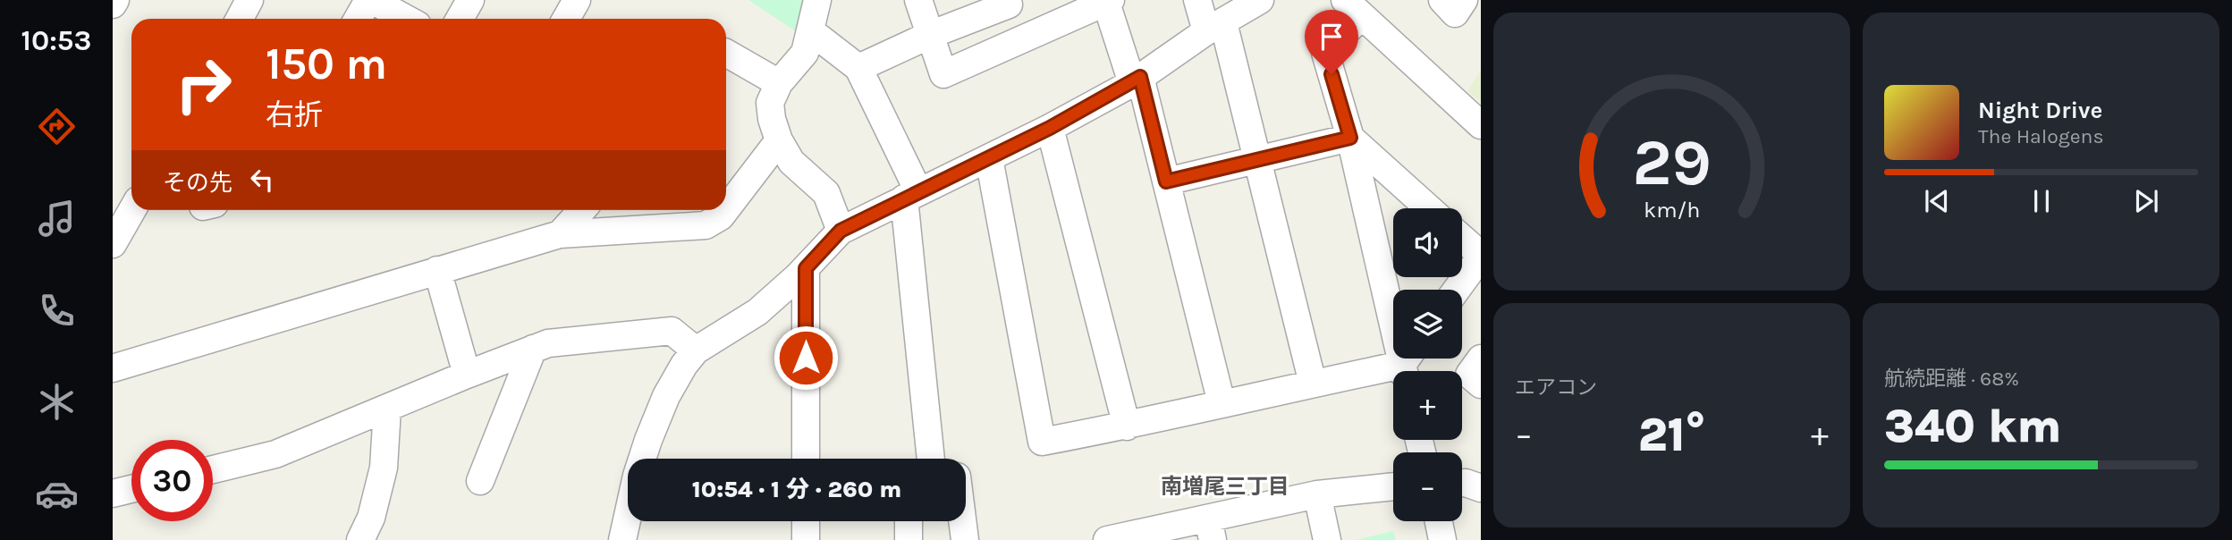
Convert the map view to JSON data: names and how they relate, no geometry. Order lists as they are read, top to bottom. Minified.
{"districts":["南増尾三丁目"],"page":{"tabs":"10:53","turn":["150 m","右折"],"song":["Night Drive","The Halogens"],"then":"その先","map_buttons":["+","−"],"tile":["エアコン",["航続距離 · 68%","340 km"]],"heat":["−","21°","+"],"limit":"30","trip":"10:54 · 1 分 · 260 m","gauge":["29","km/h"]}}
